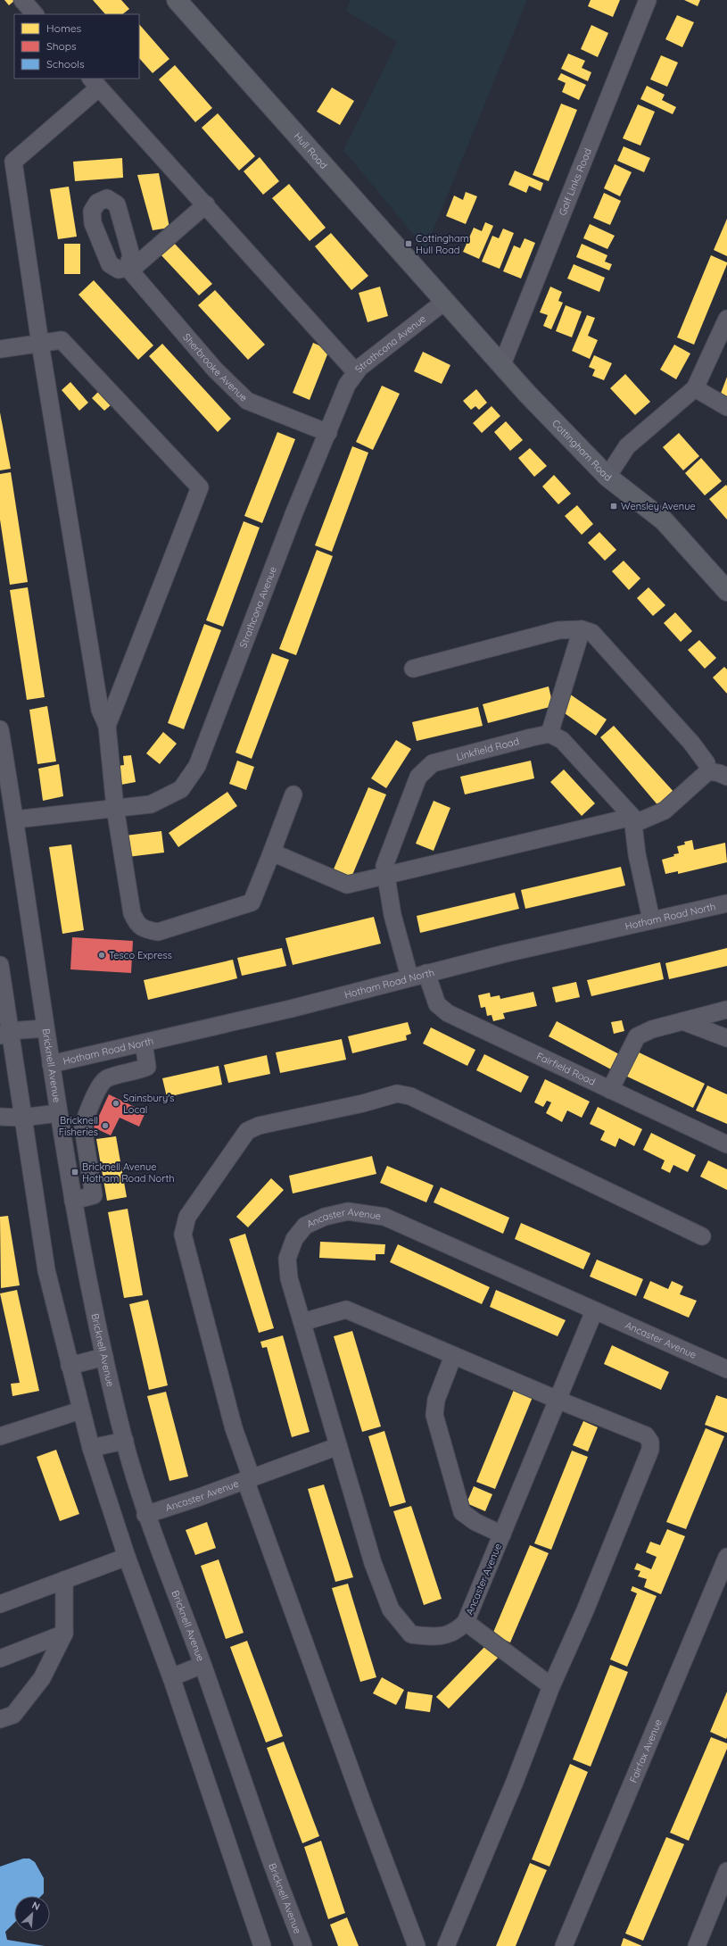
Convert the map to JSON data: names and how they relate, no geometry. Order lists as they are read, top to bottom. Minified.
{"streets":{"main road":["Hull Road","Cottingham Road"],"street":["Golf Links Road","Strathcona Avenue","Sherbrooke Avenue","Linkfield Road","Hotham Road North","Bricknell Avenue","Fairfield Road","Ancaster Avenue","Fairfax Avenue"]},"crossings":[["Hull Road","Strathcona Avenue"],["Hull Road","Cottingham Road"],["Golf Links Road","Cottingham Road"],["Strathcona Avenue","Sherbrooke Avenue"],["Strathcona Avenue","Cottingham Road"],["Strathcona Avenue","Bricknell Avenue"],["Linkfield Road","Hotham Road North"],["Hotham Road North","Bricknell Avenue"],["Hotham Road North","Fairfield Road"],["Bricknell Avenue","Ancaster Avenue"]],"places":{"transit":["Cottingham Hull Road","Wensley Avenue","Bricknell Avenue Hotham Road North"],"other":["Tesco Express","Sainsbury's Local","Bricknell Fisheries"]},"legend":["Homes","Shops","Schools"],"north":"top right"}
